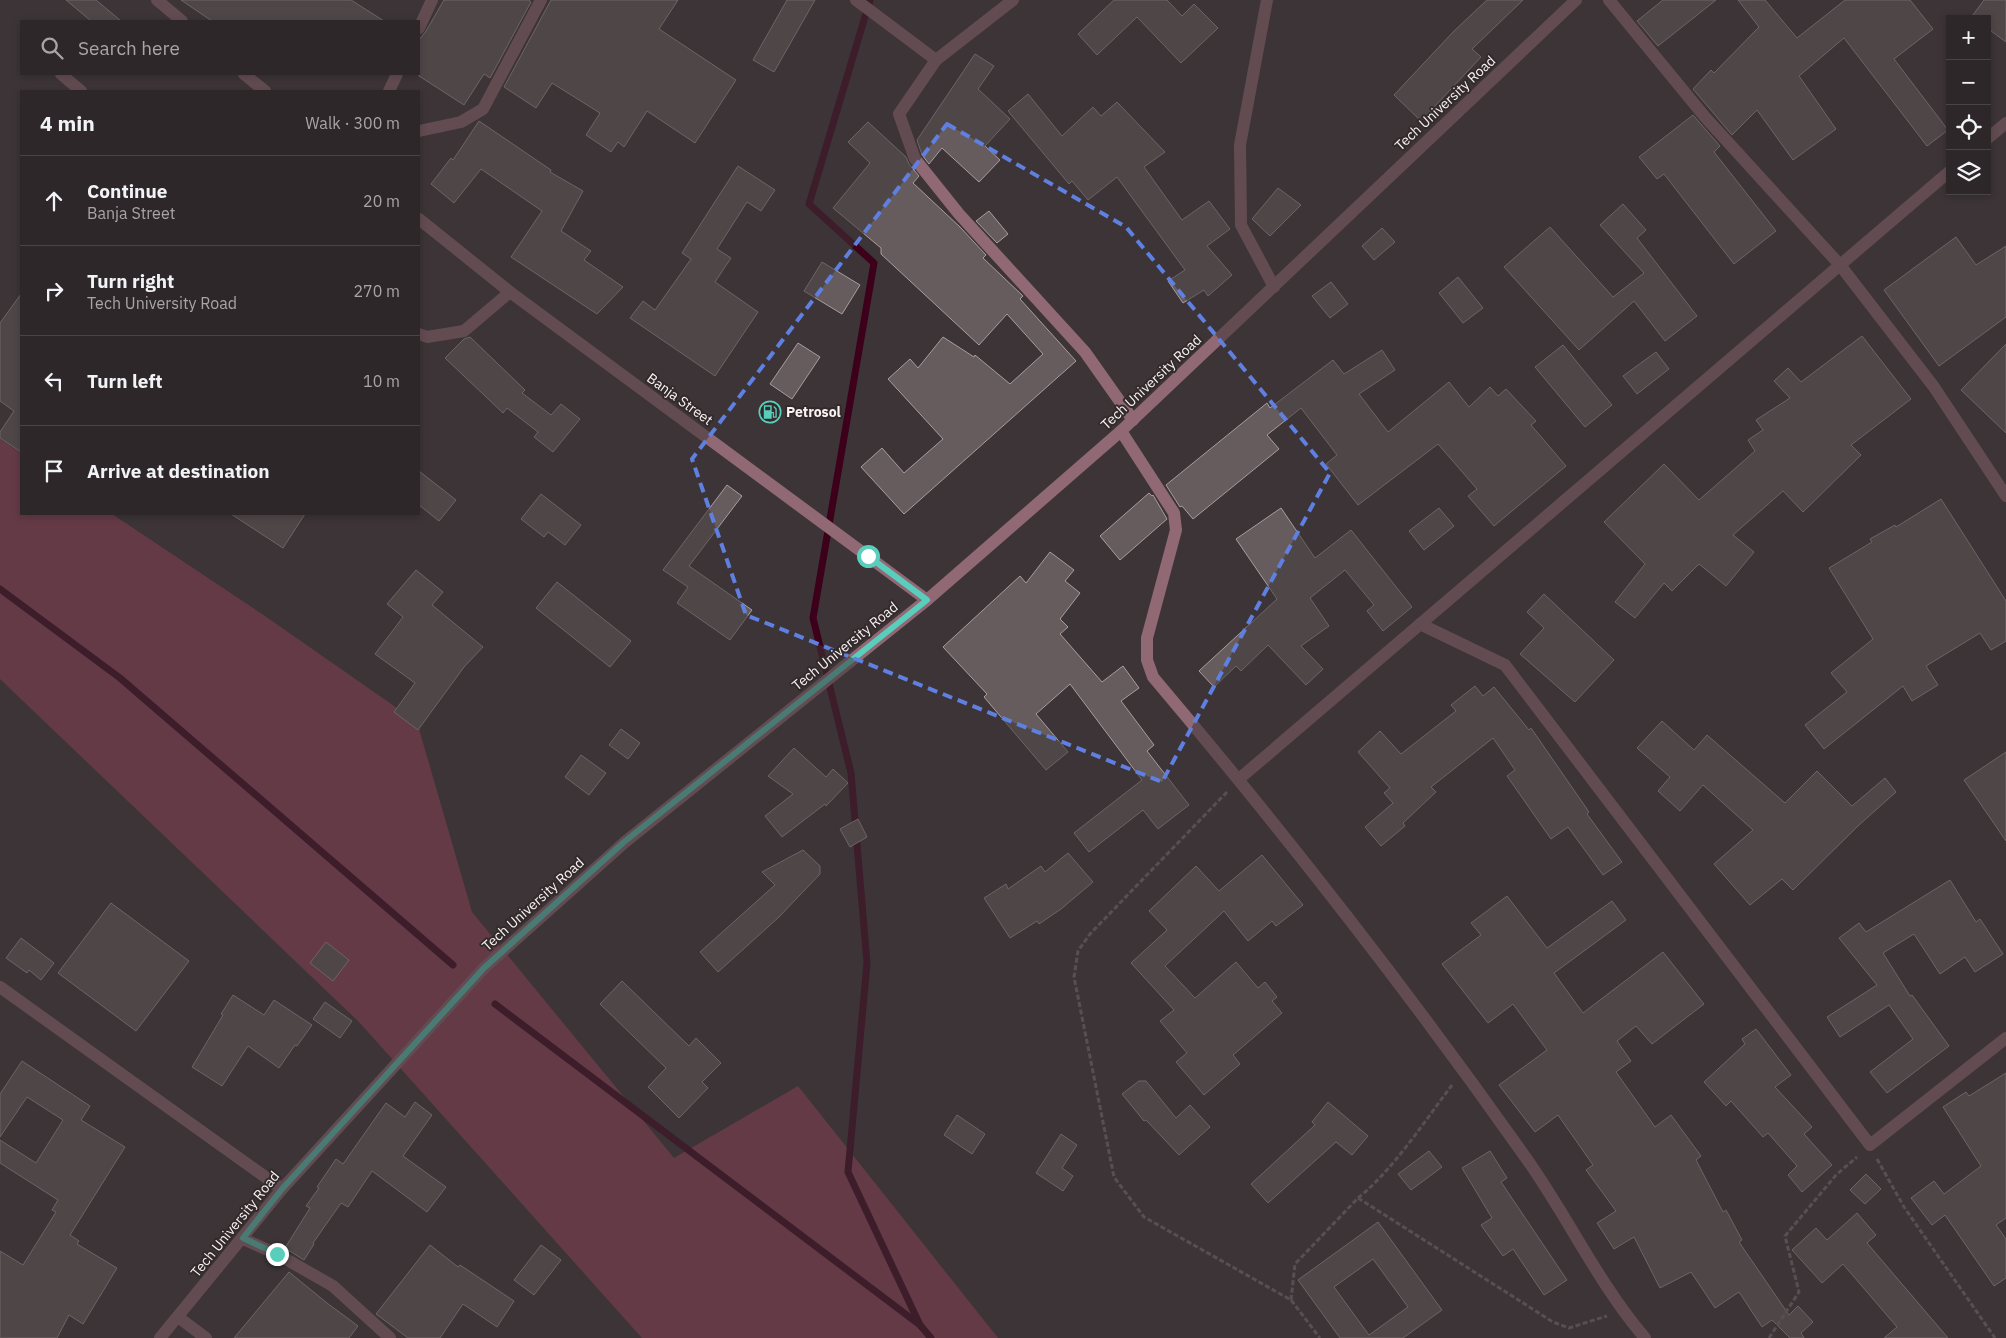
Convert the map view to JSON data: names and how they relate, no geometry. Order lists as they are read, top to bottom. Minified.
{"streets":{"street":["Tech University Road","Banja Street"]},"crossings":[["Tech University Road","Banja Street"]],"places":{"fuel station":["Petrosol"]},"page":{"map_buttons":["+","−"],"search":"Search here","heading":["4 min","Walk · 300 m"],"list":[["Continue","Banja Street","20 m"],["Turn right","Tech University Road","270 m"],["Turn left","10 m"],"Arrive at destination"]}}
